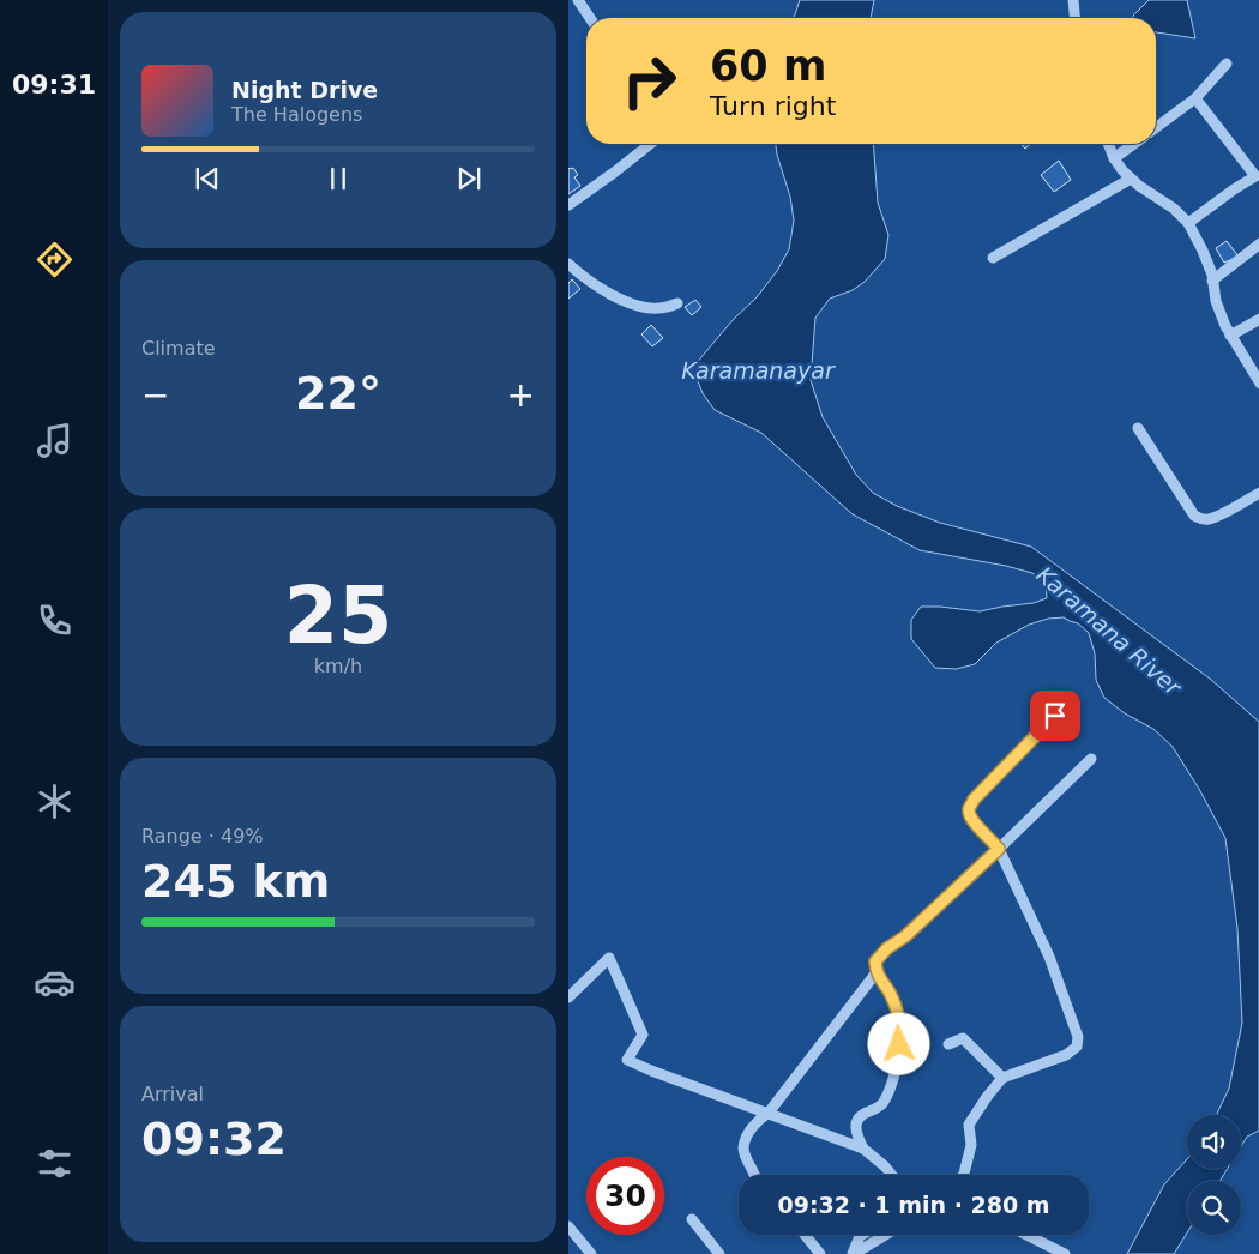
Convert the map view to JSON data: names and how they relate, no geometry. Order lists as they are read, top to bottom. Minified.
{"water":["Karamanayar","Karamana River"],"page":{"tabs":"09:31","turn":["60 m","Turn right"],"song":["Night Drive","The Halogens"],"tile":["Climate",["25","km/h"],["Range · 49%","245 km"],["Arrival","09:32"]],"heat":["−","22°","+"],"limit":"30","trip":"09:32 · 1 min · 280 m"}}
